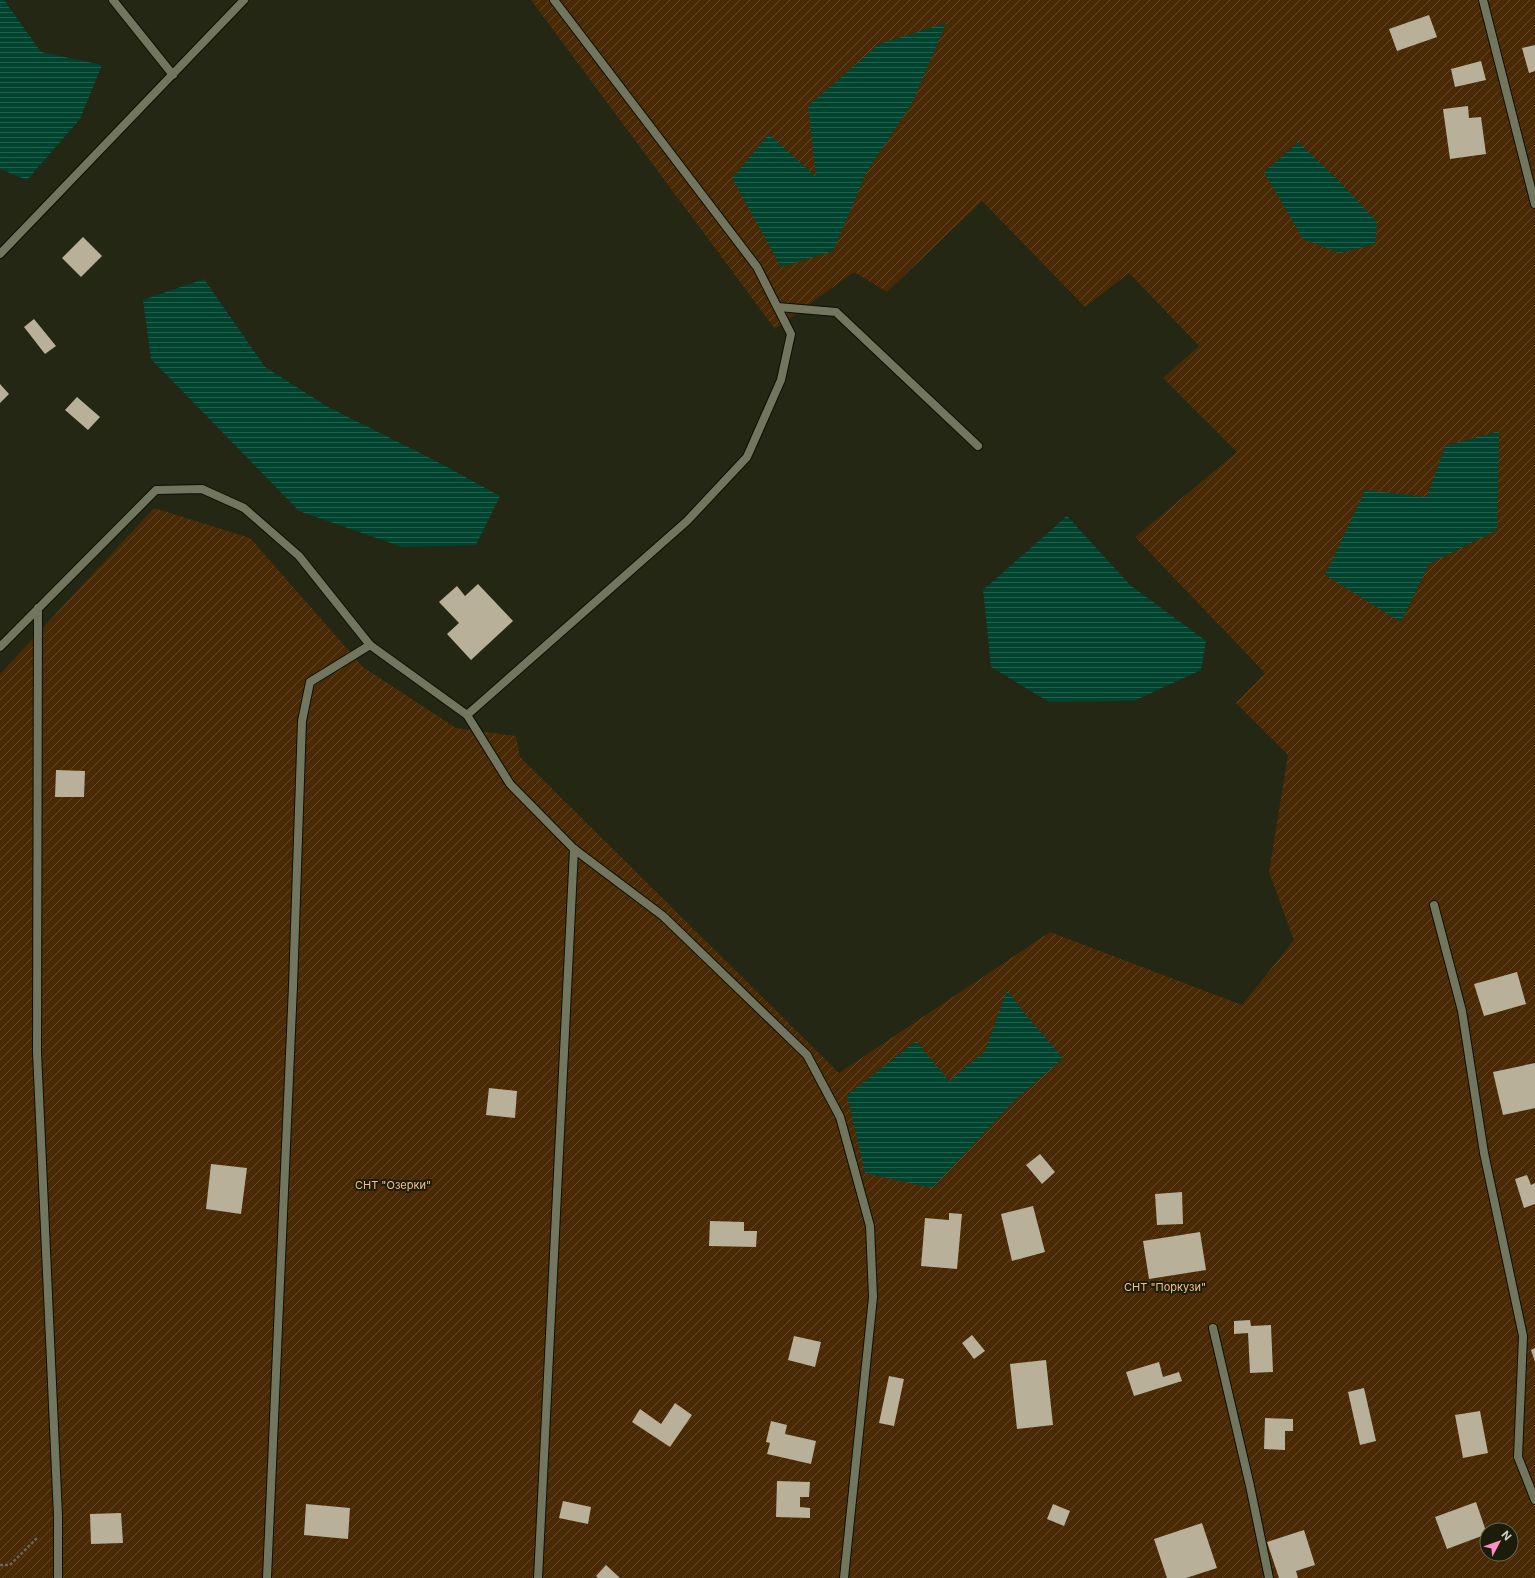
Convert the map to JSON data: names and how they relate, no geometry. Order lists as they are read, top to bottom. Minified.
{"parks":["СНТ \"Озерки\"","СНТ \"Поркузи\""],"north":"top right"}
